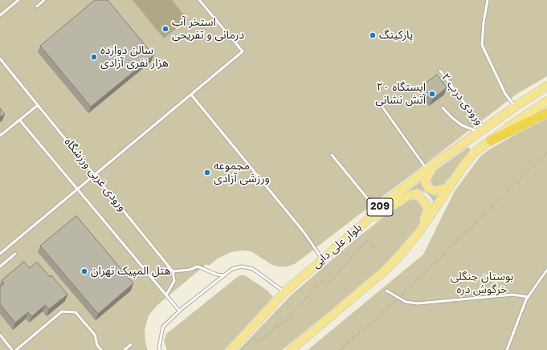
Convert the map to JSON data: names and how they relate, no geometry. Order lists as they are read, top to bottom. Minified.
{"streets":{"main road":["209","بلوار علی دایی"],"lane":["ورودی درب ۲","ورودی غربی ورزشگاه"]},"crossings":[["ورودی درب ۲","بلوار علی دایی"]],"parks":["بوستان جنگلی خرگوش دره"],"places":["استخر آب درمانی و تفریحی","پارکینگ","سالن دوازده هزار نفری آزادی","ایستگاه ۲۰ آتش نشانی","مجموعه ورزشی آزادی","هتل المپیک تهران"]}
